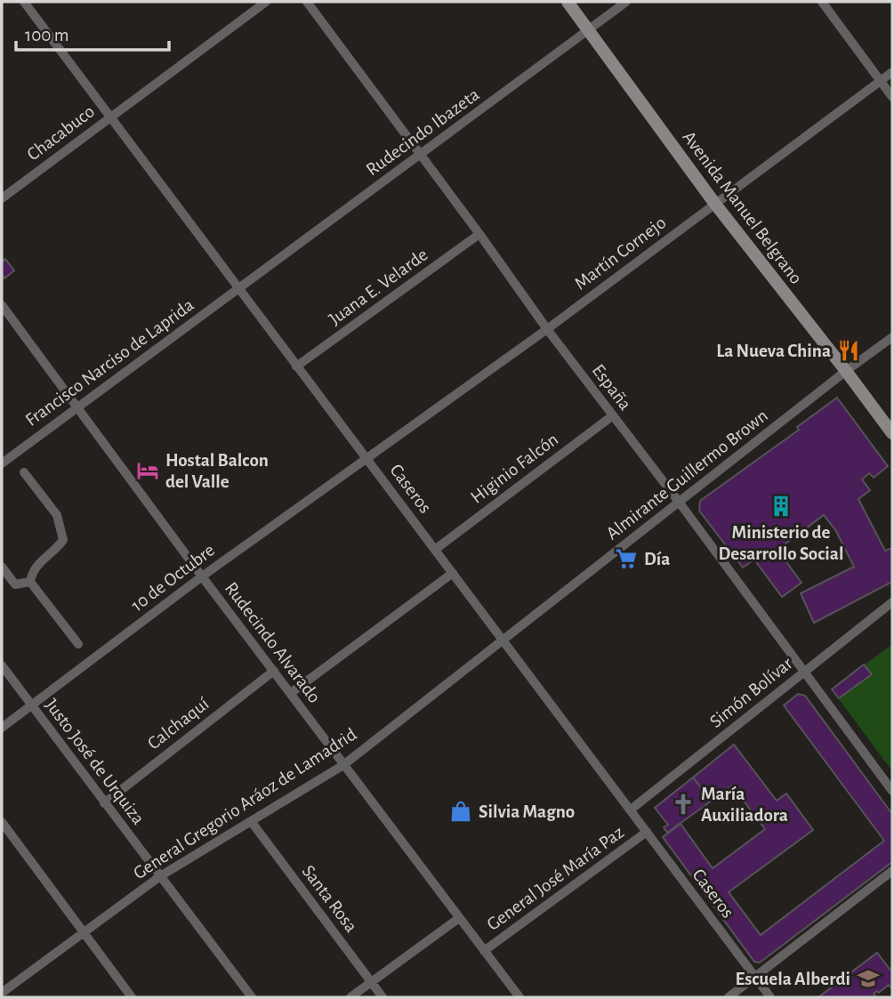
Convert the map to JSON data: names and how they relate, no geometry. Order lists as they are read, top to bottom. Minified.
{"streets":{"main road":["Avenida Manuel Belgrano"],"street":["Rudecindo Ibazeta","Chacabuco","Martín Cornejo","Juana E. Velarde","Francisco Narciso de Laprida","España","Higinio Falcón","Almirante Guillermo Brown","Caseros","10 de Octubre","Rudecindo Alvarado","Simón Bolívar","Calchaquí","Justo José de Urquiza","General Gregorio Aráoz de Lamadrid","General José María Paz","Santa Rosa"]},"crossings":[["Rudecindo Ibazeta","Avenida Manuel Belgrano"],["Rudecindo Ibazeta","Francisco Narciso de Laprida"],["Rudecindo Ibazeta","España"],["Rudecindo Ibazeta","Caseros"],["Chacabuco","Caseros"],["Avenida Manuel Belgrano","Martín Cornejo"],["Avenida Manuel Belgrano","Almirante Guillermo Brown"],["Martín Cornejo","España"],["Martín Cornejo","Caseros"],["Martín Cornejo","10 de Octubre"],["Juana E. Velarde","España"],["Juana E. Velarde","Caseros"],["Francisco Narciso de Laprida","Caseros"],["Francisco Narciso de Laprida","Rudecindo Alvarado"],["España","Higinio Falcón"],["España","Almirante Guillermo Brown"],["España","Simón Bolívar"],["Higinio Falcón","Caseros"],["Almirante Guillermo Brown","Caseros"],["Almirante Guillermo Brown","General Gregorio Aráoz de Lamadrid"],["Caseros","10 de Octubre"],["Caseros","Simón Bolívar"],["Caseros","General Gregorio Aráoz de Lamadrid"],["Caseros","General José María Paz"],["10 de Octubre","Rudecindo Alvarado"],["10 de Octubre","Justo José de Urquiza"],["Rudecindo Alvarado","Calchaquí"],["Rudecindo Alvarado","General Gregorio Aráoz de Lamadrid"],["Rudecindo Alvarado","General José María Paz"],["Calchaquí","Justo José de Urquiza"],["Justo José de Urquiza","General Gregorio Aráoz de Lamadrid"],["General Gregorio Aráoz de Lamadrid","Santa Rosa"],["General José María Paz","Santa Rosa"]],"places":{"restaurant":["La Nueva China"],"hotel":["Hostal Balcon del Valle"],"building":["Ministerio de Desarrollo Social"],"supermarket":["Día"],"church":["María Auxiliadora"],"shop":["Silvia Magno"],"school or university":["Escuela Alberdi"]},"scale_bar":"100 m"}
